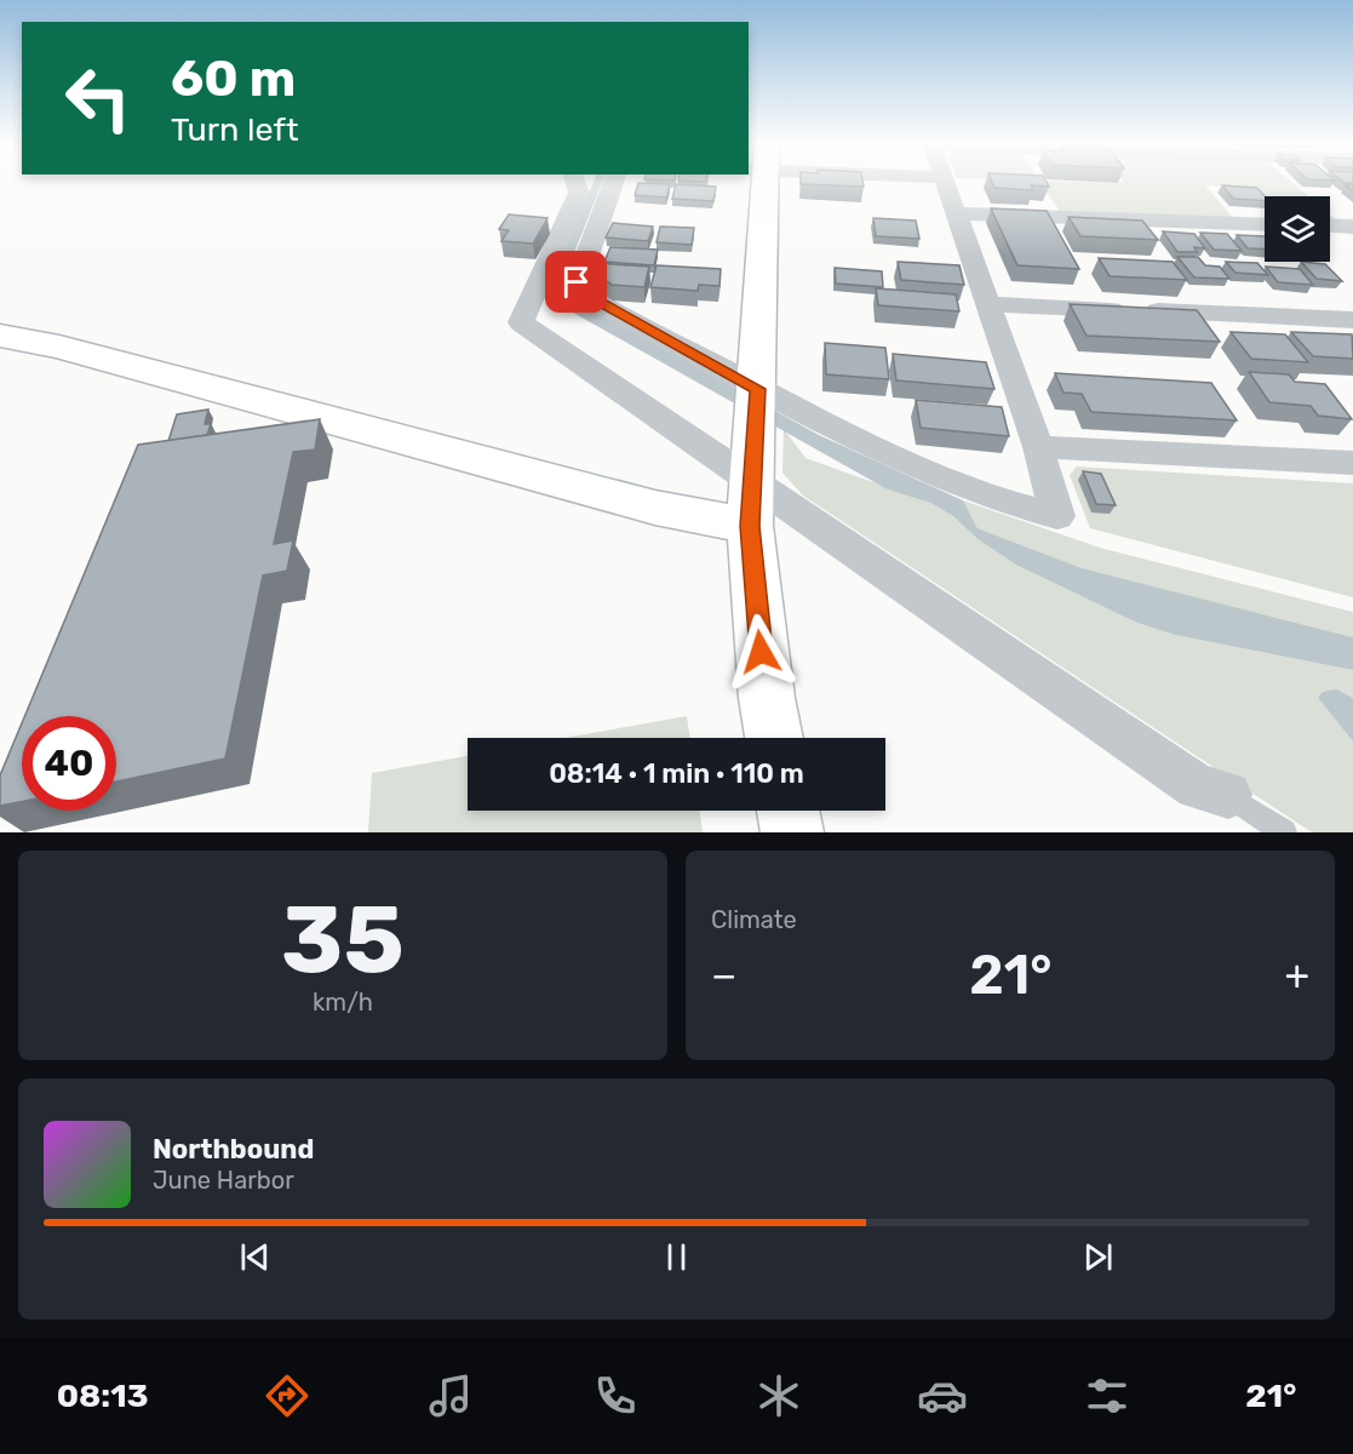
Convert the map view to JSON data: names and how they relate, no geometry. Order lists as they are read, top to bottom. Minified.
{"page":{"turn":["60 m","Turn left"],"limit":"40","trip":"08:14 · 1 min · 110 m","tile":[["35","km/h"],"Climate"],"heat":["−","21°","+"],"song":["Northbound","June Harbor"],"tabs":["08:13","21°"]}}
